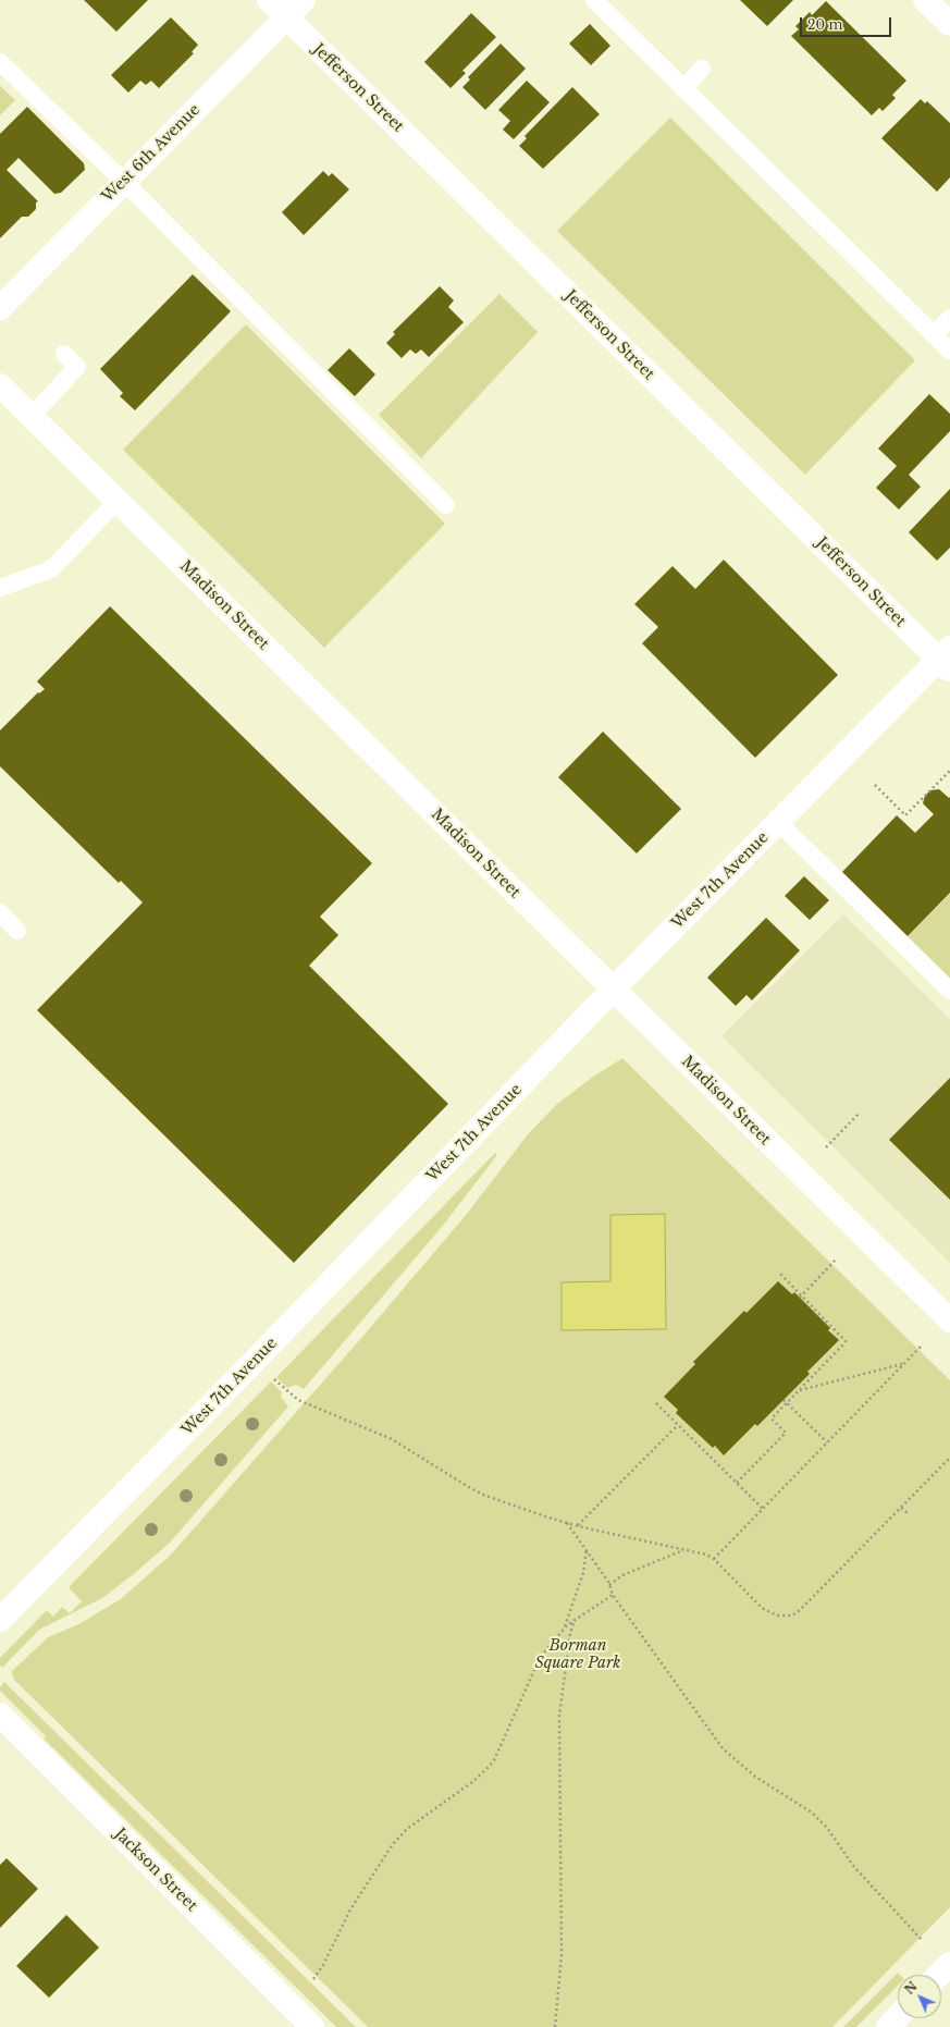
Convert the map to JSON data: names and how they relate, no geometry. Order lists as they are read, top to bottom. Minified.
{"streets":{"street":["Jefferson Street","West 6th Avenue","Madison Street","West 7th Avenue","Jackson Street"]},"crossings":[["Jefferson Street","West 6th Avenue"],["Jefferson Street","West 7th Avenue"],["Madison Street","West 7th Avenue"]],"parks":["Borman Square Park"],"scale_bar":"20 m","north":"top left"}
